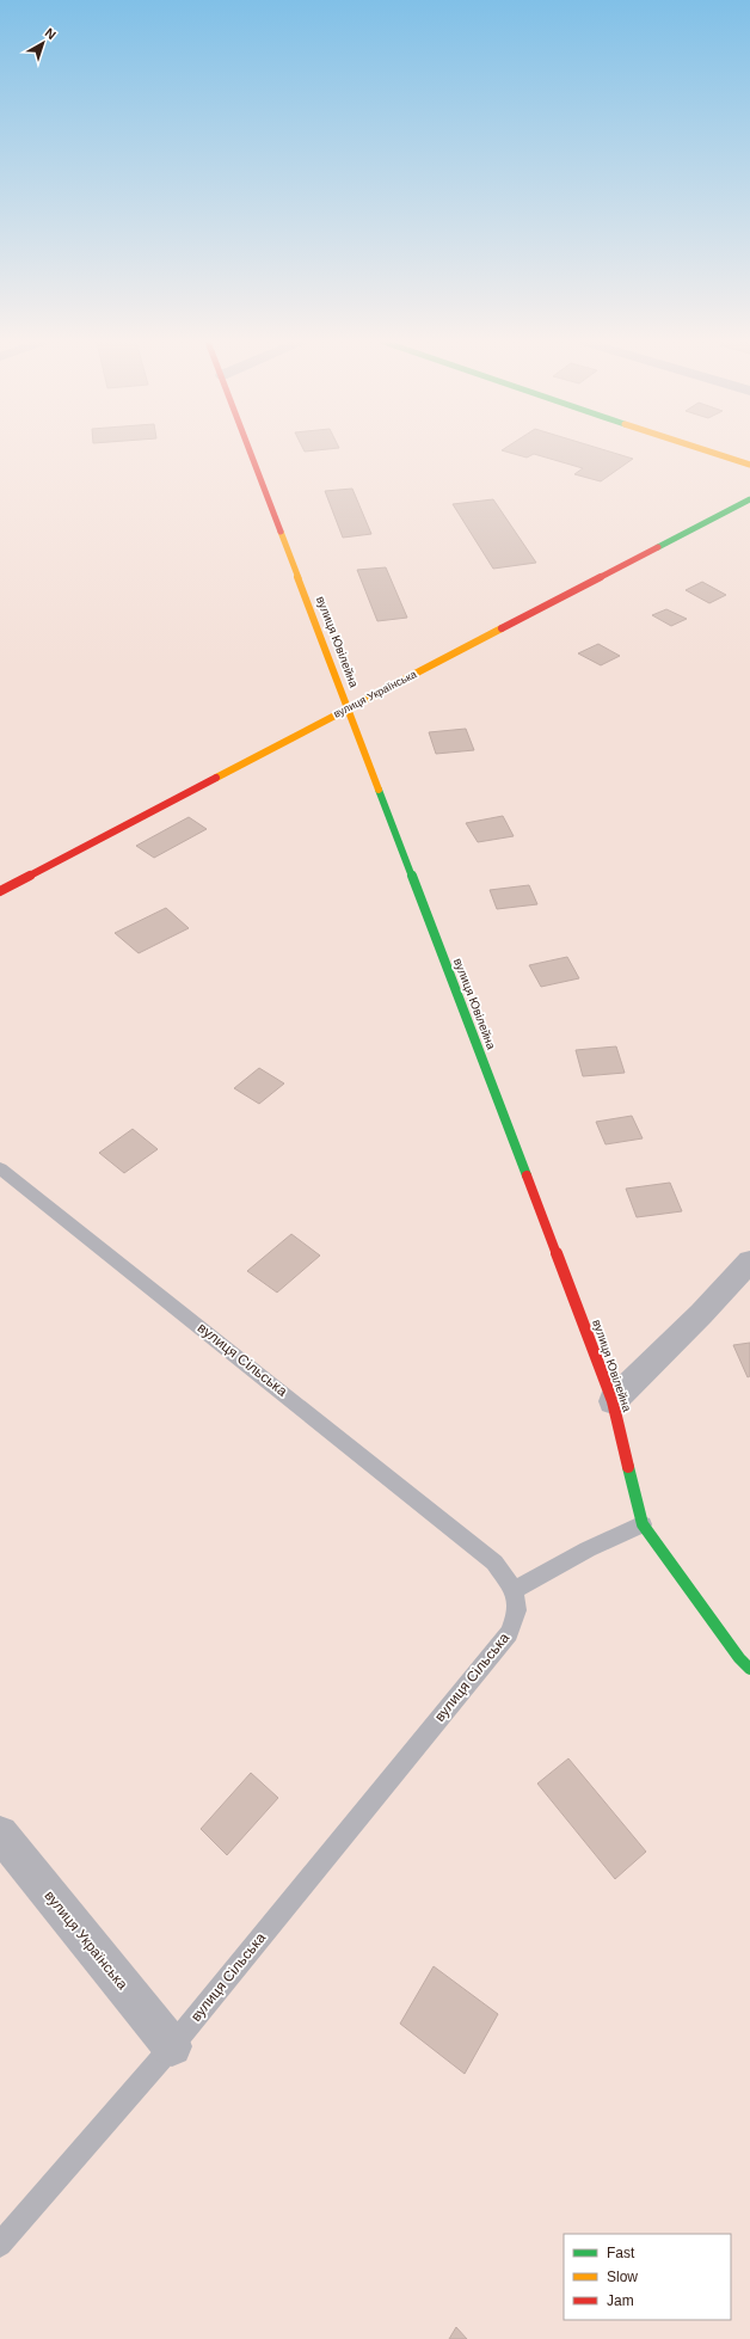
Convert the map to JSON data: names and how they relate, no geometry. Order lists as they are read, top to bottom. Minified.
{"streets":{"street":["вулиця Ювілейна","вулиця Українська"],"lane":["вулиця Сільська"]},"crossings":[["вулиця Ювілейна","вулиця Українська"],["вулиця Українська","вулиця Сільська"]],"legend":["Fast","Slow","Jam"],"north":"top right"}
